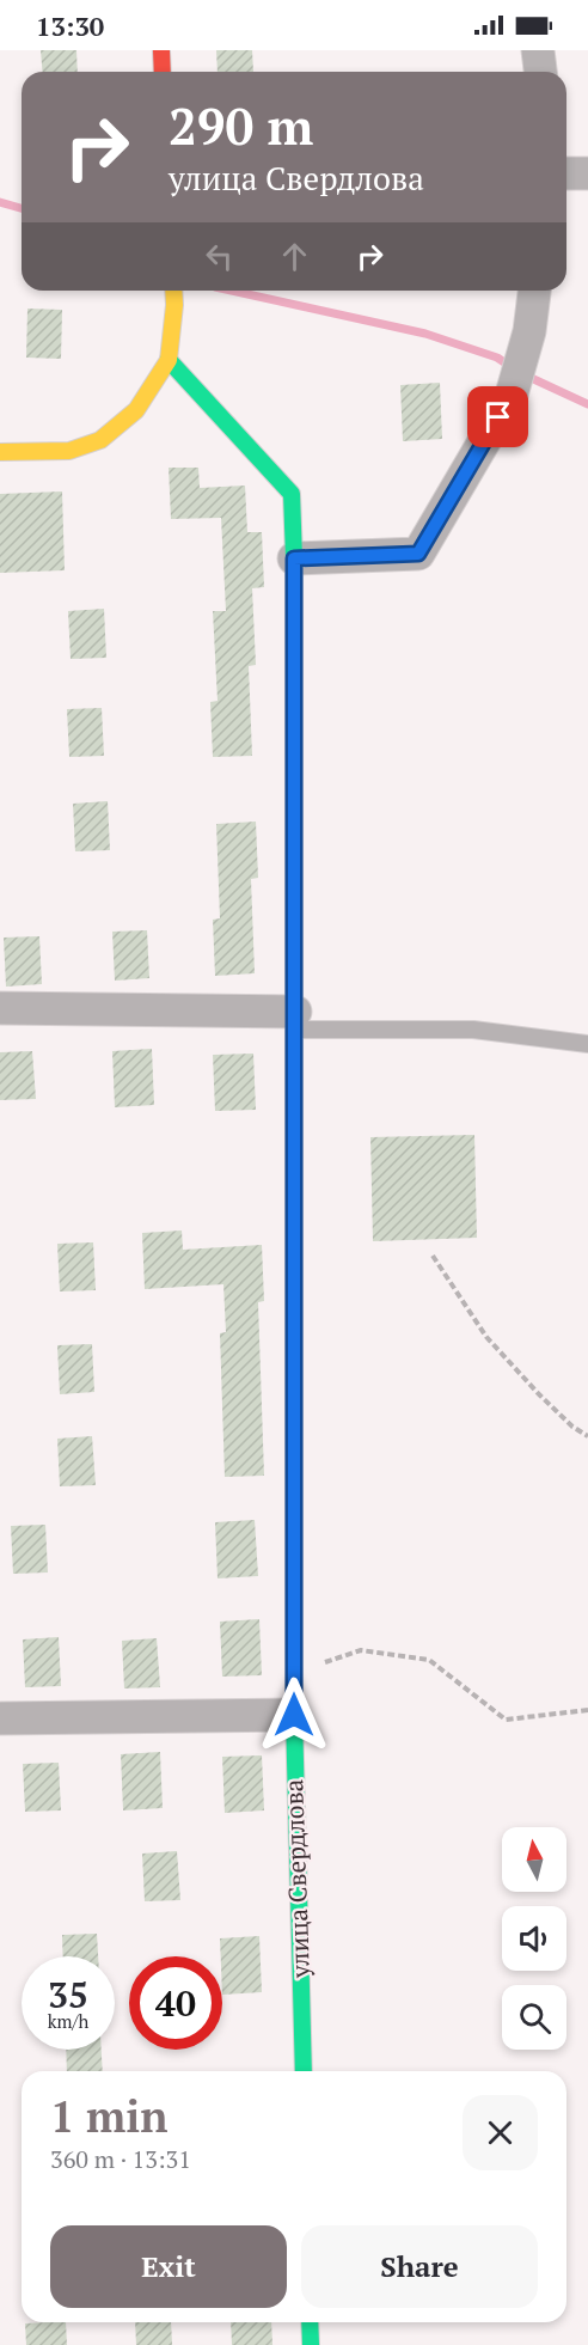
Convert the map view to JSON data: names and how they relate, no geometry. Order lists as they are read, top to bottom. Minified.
{"streets":{"street":["улица Свердлова"]},"north":"top","page":{"status":"13:30","turn":["290 m","улица Свердлова"],"speed":"35 km/h","limit":"40","heading":["1 min","360 m · 13:31"],"buttons":["Exit","Share"]}}
